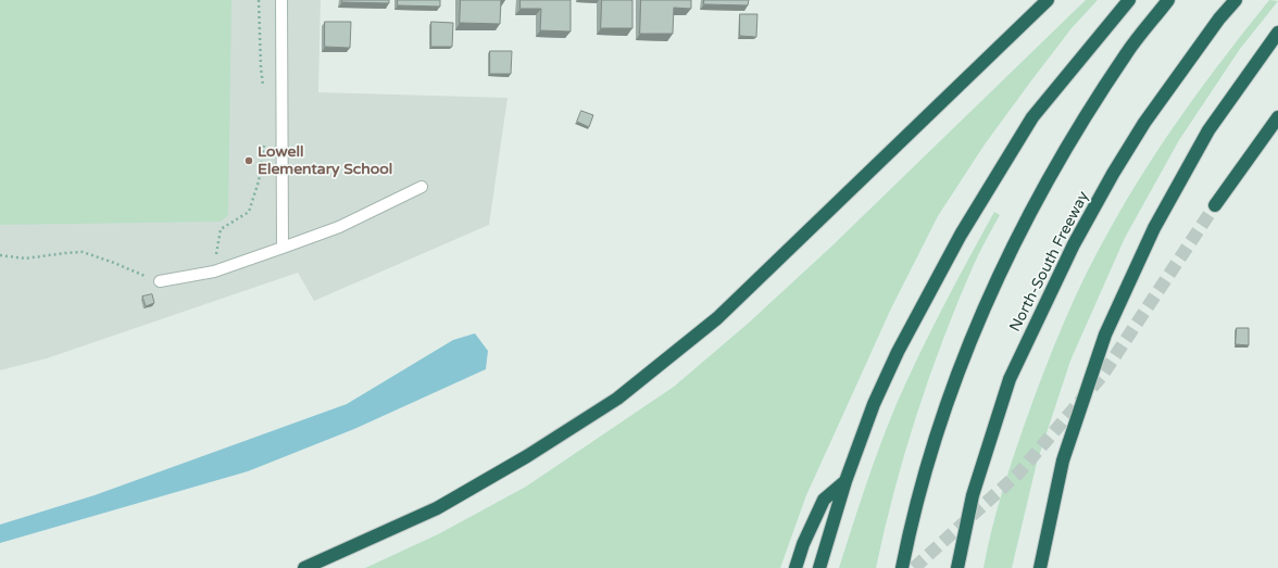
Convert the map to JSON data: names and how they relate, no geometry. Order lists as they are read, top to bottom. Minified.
{"streets":{"highway":["North-South Freeway"]},"places":["Lowell Elementary School"]}
